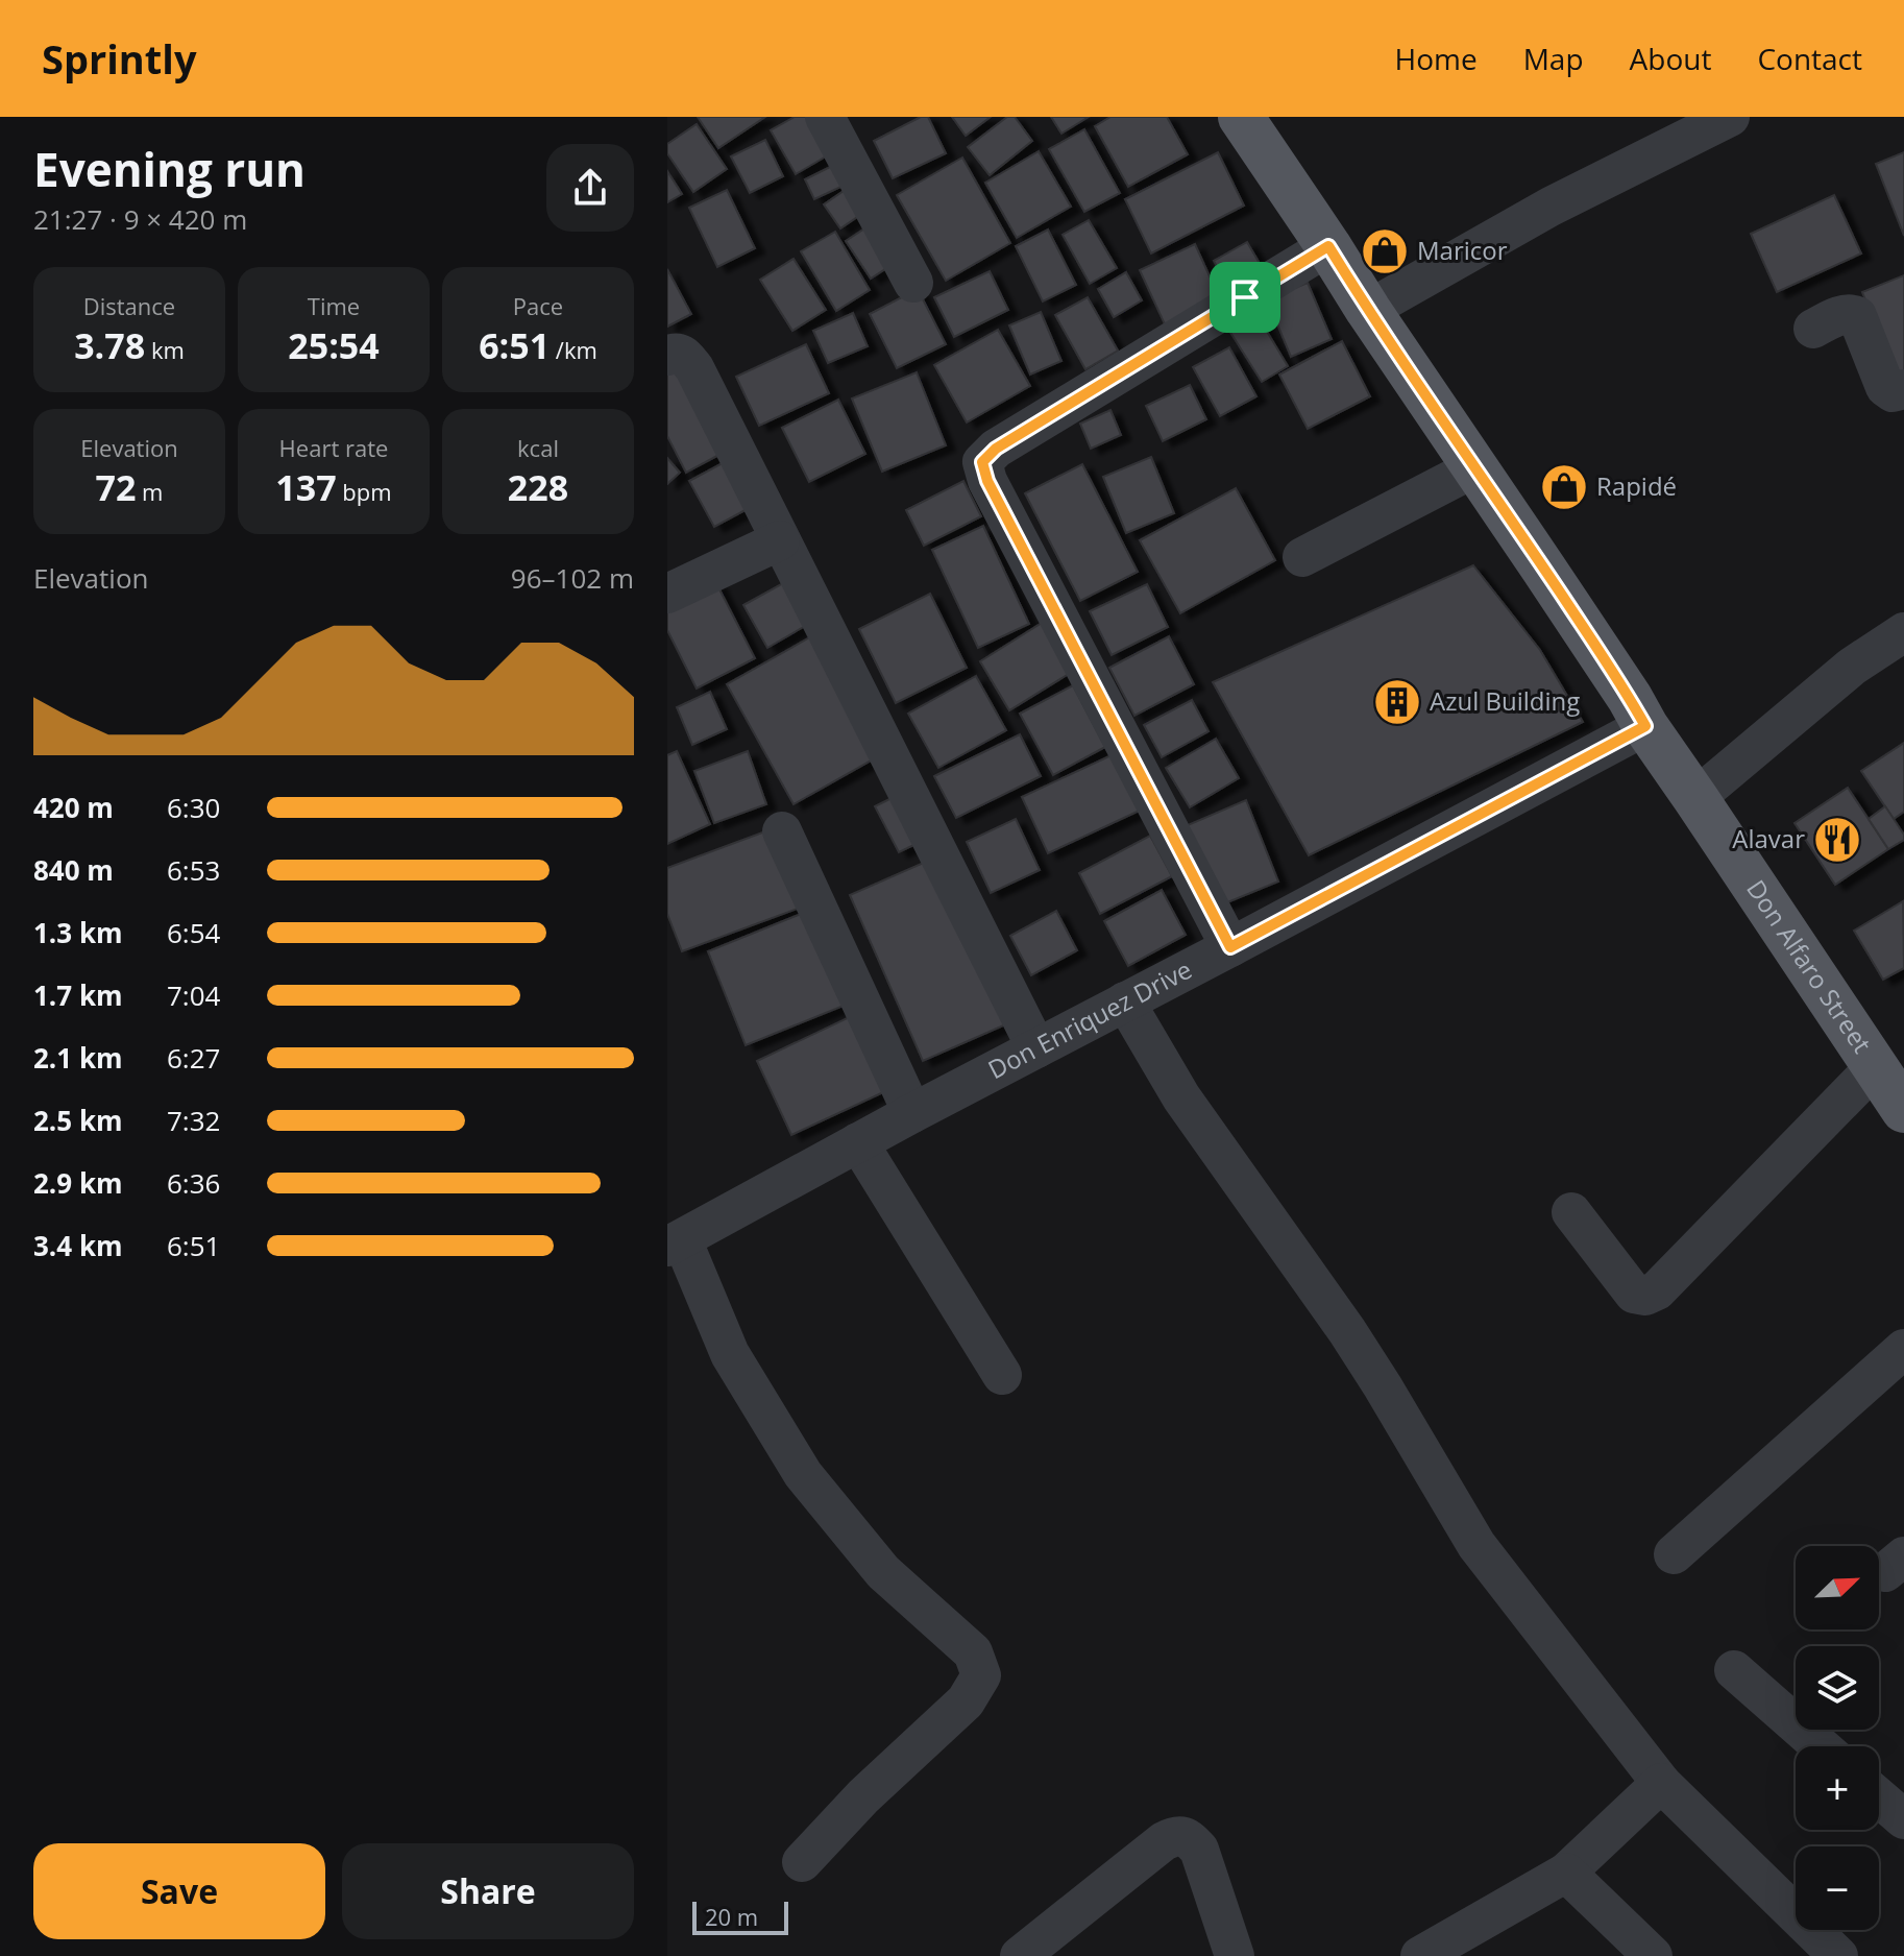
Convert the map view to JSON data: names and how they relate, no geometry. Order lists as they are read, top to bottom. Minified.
{"streets":{"main road":["Don Alfaro Street"],"street":["Don Enriquez Drive"]},"crossings":[["Don Alfaro Street","Don Enriquez Drive"]],"places":{"shop":["Maricor","Rapidé"],"building":["Azul Building"],"restaurant":["Alavar"]},"scale_bar":"20 m","north":"top right","page":{"header":"Sprintly","nav":["Home","Map","About","Contact"],"heading":["Evening run","21:27 · 9 × 420 m"],"stats":[["Distance","3.78 km"],["Time","25:54"],["Pace","6:51 /km"],["Elevation","72 m"],["Heart rate","137 bpm"],["kcal","228"]],"chart":["Elevation","96–102 m"],"list":[{"name":"420 m","note":"6:30"},{"name":"840 m","note":"6:53"},{"name":"1.3 km","note":"6:54"},{"name":"1.7 km","note":"7:04"},{"name":"2.1 km","note":"6:27"},{"name":"2.5 km","note":"7:32"},{"name":"2.9 km","note":"6:36"},{"name":"3.4 km","note":"6:51"}],"map_buttons":["+","−"],"buttons":["Save","Share"],"scale":"20 m"}}
